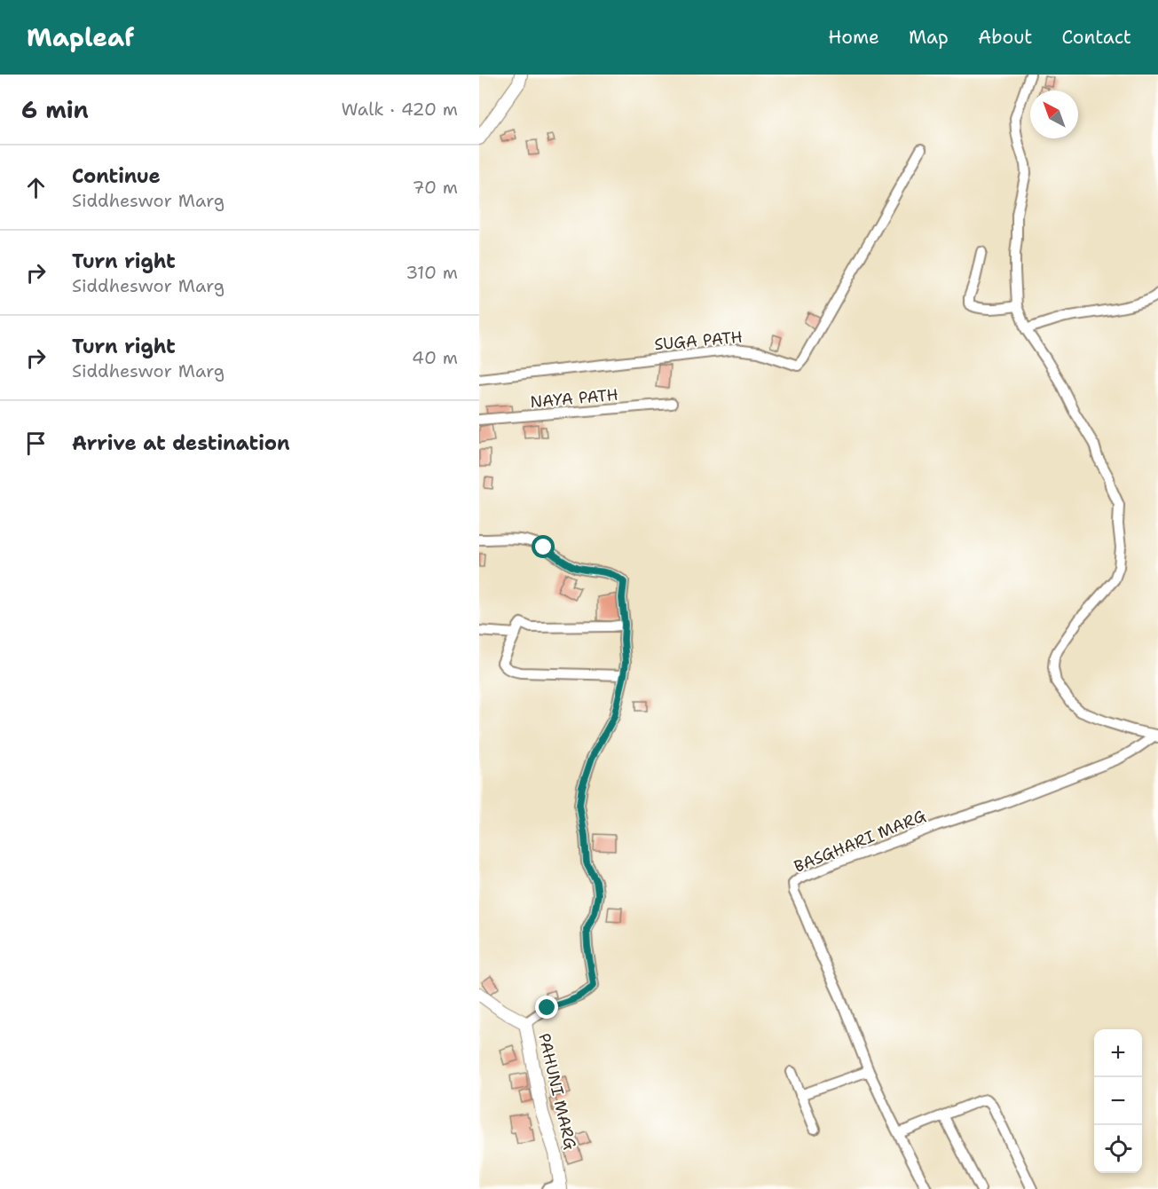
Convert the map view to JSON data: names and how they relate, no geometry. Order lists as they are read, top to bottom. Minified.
{"streets":{"street":["SUGA PATH","NAYA PATH","BASGHARI MARG","PAHUNI MARG"]},"north":"top left","page":{"header":"Mapleaf","nav":["Home","Map","About","Contact"],"heading":["6 min","Walk · 420 m"],"list":[["Continue","Siddheswor Marg","70 m"],["Turn right","Siddheswor Marg","310 m"],["Turn right","Siddheswor Marg","40 m"],"Arrive at destination"],"map_buttons":["+","−"]}}
